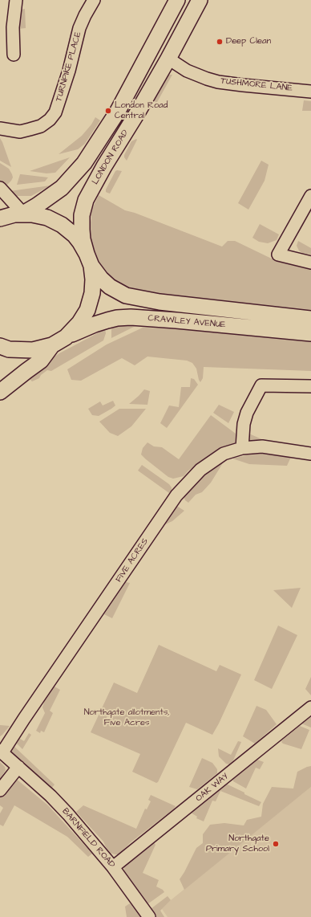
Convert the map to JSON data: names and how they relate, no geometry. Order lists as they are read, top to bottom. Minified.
{"streets":{"main road":["LONDON ROAD","CRAWLEY AVENUE"],"street":["TURNPIKE PLACE","TUSHMORE LANE","FIVE ACRES","OAK WAY","BARNFIELD ROAD"]},"crossings":[["TUSHMORE LANE","LONDON ROAD"],["LONDON ROAD","CRAWLEY AVENUE"],["FIVE ACRES","BARNFIELD ROAD"],["OAK WAY","BARNFIELD ROAD"]],"parks":["Northgate allotments, Five Acres"],"places":["Deep Clean","London Road Central","Northgate Primary School"]}
